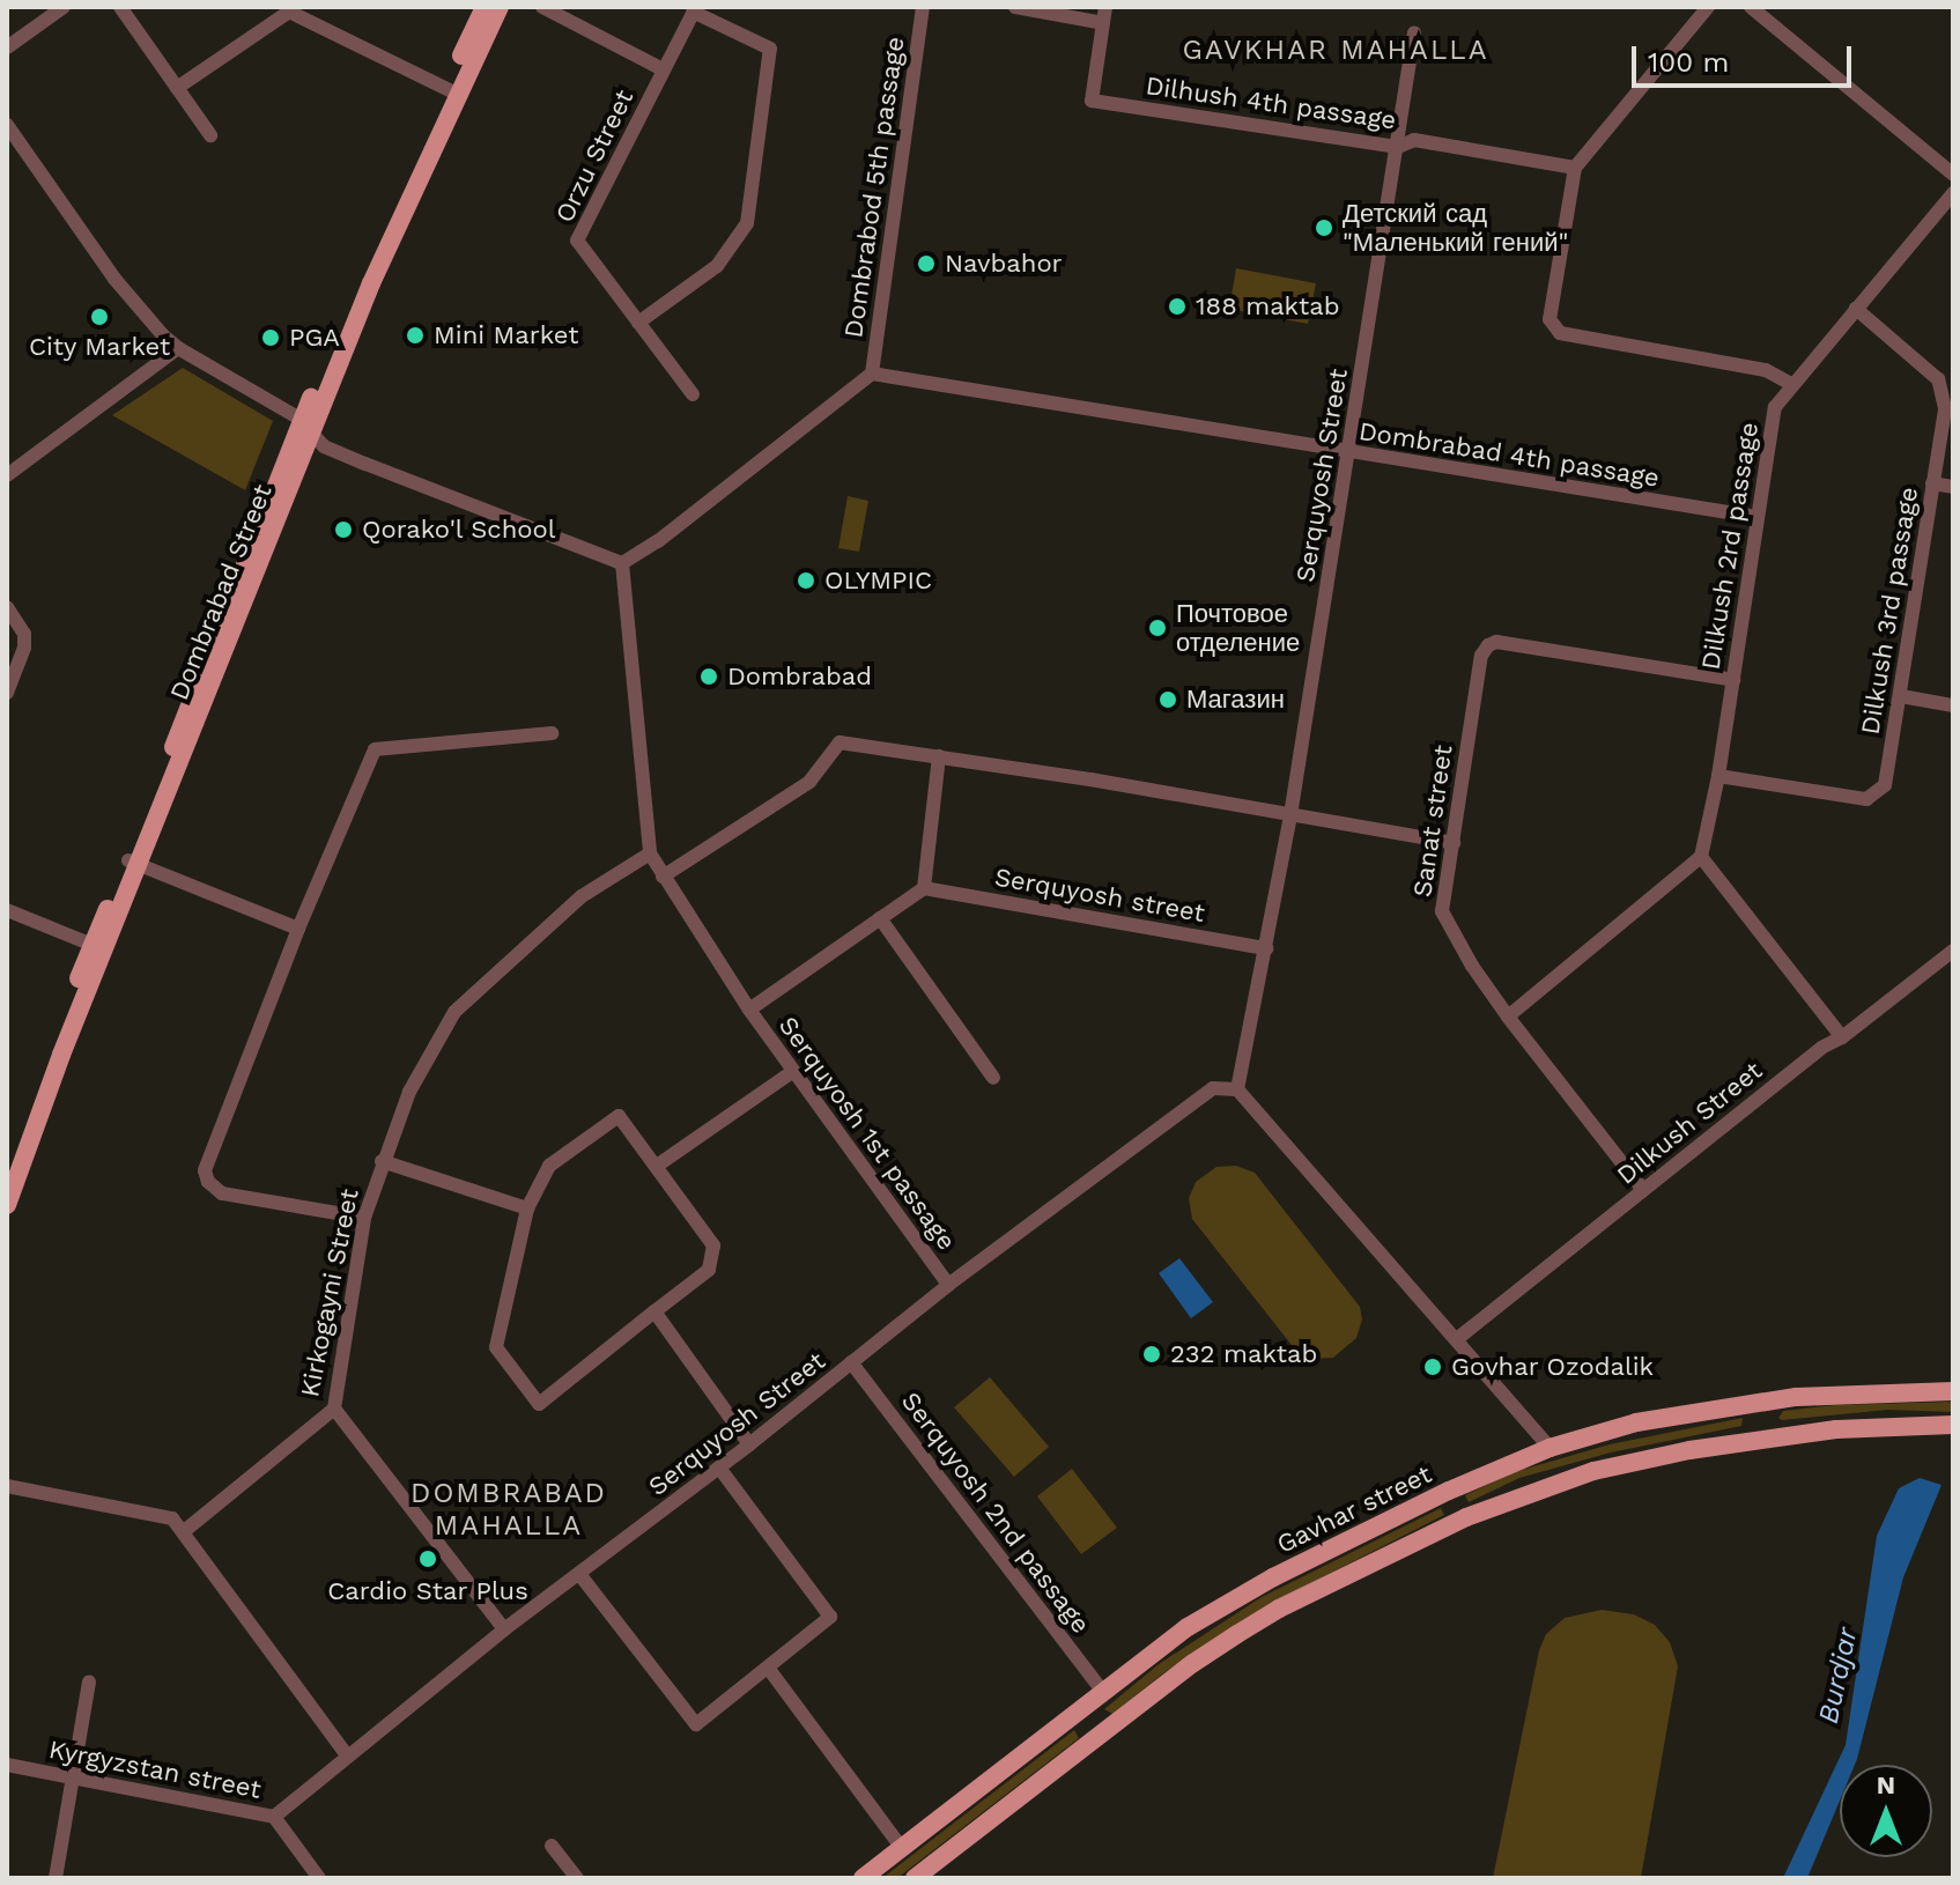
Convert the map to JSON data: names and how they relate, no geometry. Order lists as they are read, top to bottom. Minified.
{"streets":{"main road":["Dombrabad Street","Gavhar street"],"street":["Dilhush 4th passage","Orzu Street","Dombrabod 5th passage","Dombrabad 4th passage","Serquyosh Street","Dilkush 2rd passage","Dilkush 3rd passage","Sanat street","Serquyosh street","Dilkush Street","Serquyosh 1st passage","Kirkogayni Street","Serquyosh 2nd passage","Kyrgyzstan street"]},"crossings":[["Dilhush 4th passage","Serquyosh Street"],["Dombrabod 5th passage","Dombrabad 4th passage"],["Dombrabad 4th passage","Serquyosh Street"],["Dombrabad 4th passage","Dilkush 2rd passage"],["Serquyosh Street","Serquyosh street"],["Serquyosh Street","Serquyosh 1st passage"],["Serquyosh Street","Serquyosh 2nd passage"],["Serquyosh Street","Kyrgyzstan street"],["Dilkush 2rd passage","Dilkush 3rd passage"],["Dilkush 2rd passage","Sanat street"],["Sanat street","Dilkush Street"],["Serquyosh street","Serquyosh 1st passage"],["Serquyosh 1st passage","Kirkogayni Street"],["Gavhar street","Serquyosh 2nd passage"]],"districts":["GAVKHAR MAHALLA","DOMBRABAD MAHALLA"],"water":["Burdjar"],"places":["Детский сад \"Маленький гений\"","Navbahor","188 maktab","City Market","Mini Market","PGA","Qorako'l School","OLYMPIC","Почтовое отделение","Dombrabad","Магазин","232 maktab","Govhar Ozodalik","Cardio Star Plus"],"scale_bar":"100 m","north":"top"}
